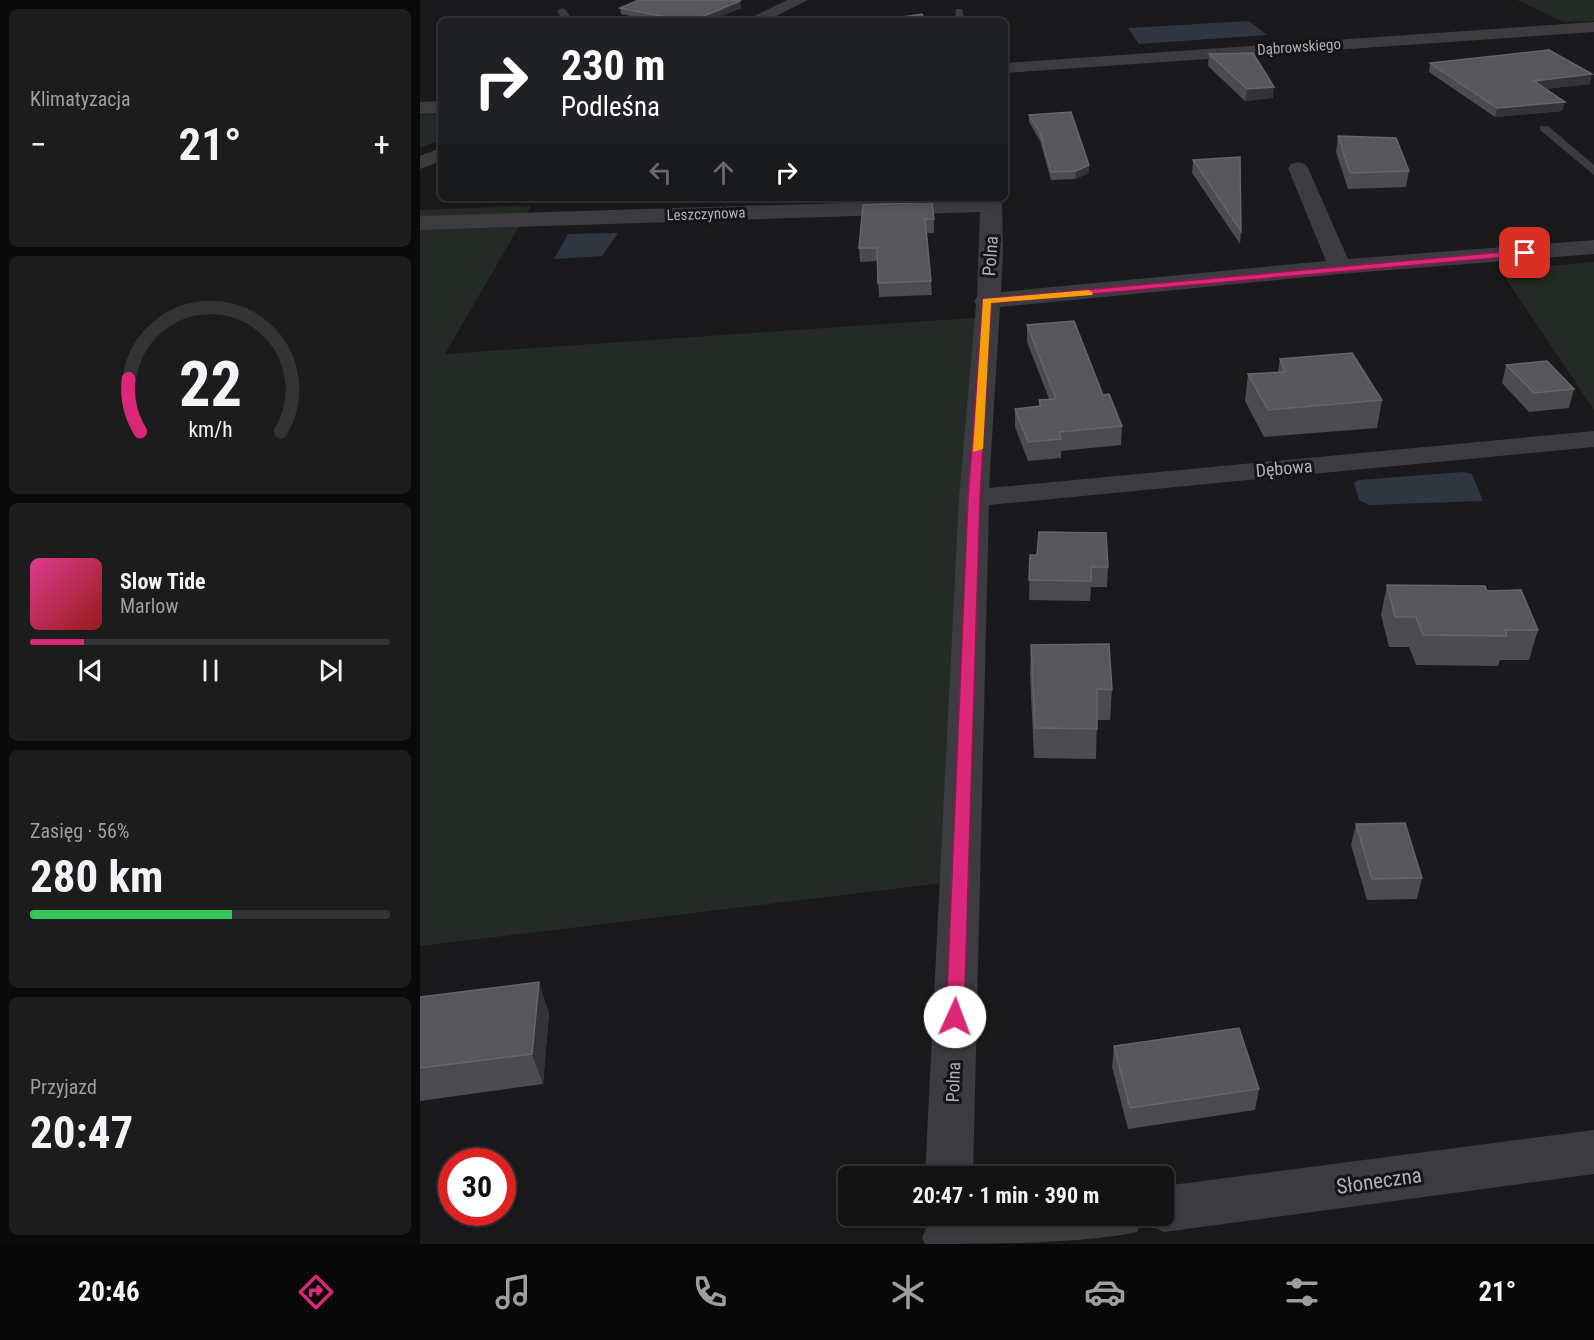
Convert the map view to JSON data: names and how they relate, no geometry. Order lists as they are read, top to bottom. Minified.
{"streets":{"street":["Dąbrowskiego","Leszczynowa","Polna","Dębowa","Słoneczna"]},"crossings":[["Leszczynowa","Polna"],["Polna","Dębowa"]],"page":{"tile":["Klimatyzacja",["Zasięg · 56%","280 km"],["Przyjazd","20:47"]],"turn":["230 m","Podleśna"],"heat":["−","21°","+"],"song":["Slow Tide","Marlow"],"limit":"30","trip":"20:47 · 1 min · 390 m","tabs":["20:46","21°"],"gauge":["22","km/h"]}}
